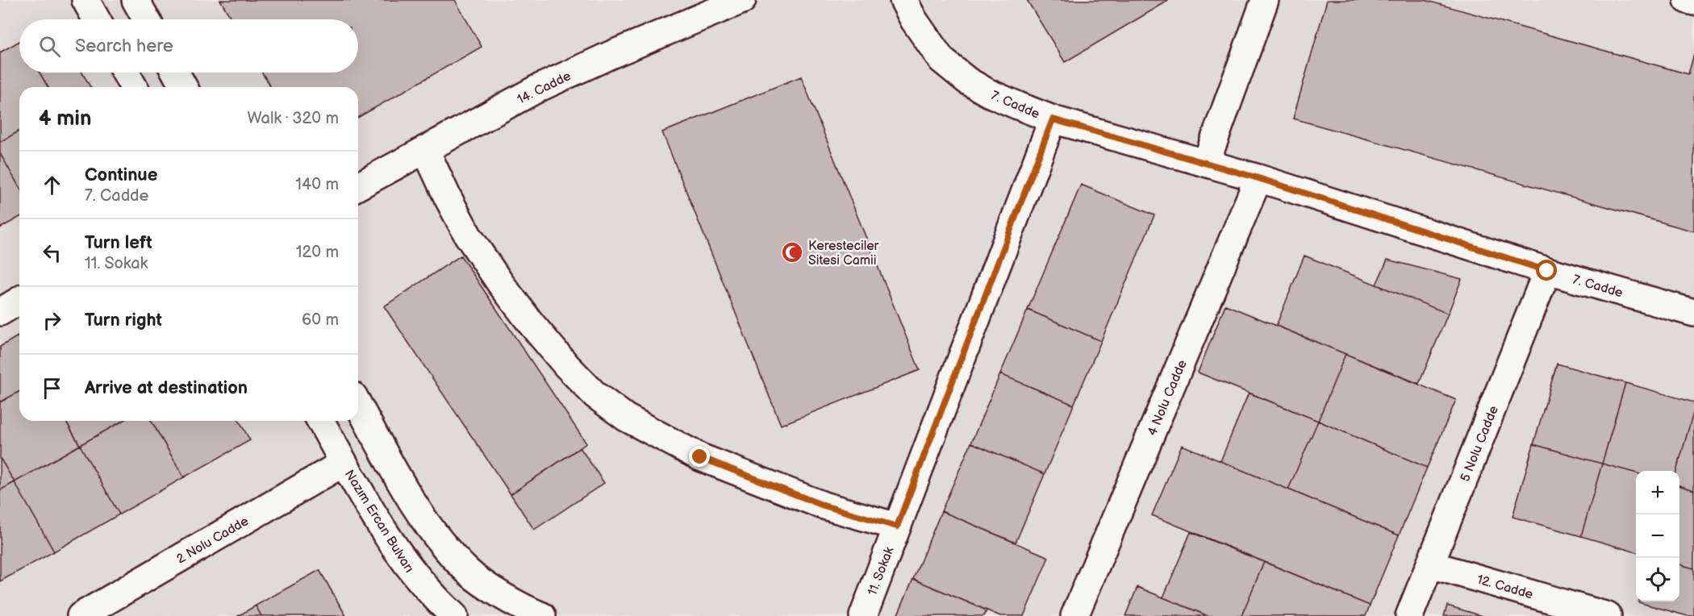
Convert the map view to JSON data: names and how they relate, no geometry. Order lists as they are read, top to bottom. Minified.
{"streets":{"street":["14. Cadde","7. Cadde","4 Nolu Cadde","5 Nolu Cadde","Nazım Ercan Bulvarı","2 Nolu Cadde","11. Sokak","12. Cadde"]},"crossings":[["7. Cadde","4 Nolu Cadde"],["7. Cadde","5 Nolu Cadde"],["7. Cadde","11. Sokak"],["5 Nolu Cadde","12. Cadde"],["Nazım Ercan Bulvarı","2 Nolu Cadde"]],"places":{"mosque":["Keresteciler Sitesi Camii"]},"page":{"search":"Search here","heading":["4 min","Walk · 320 m"],"list":[["Continue","7. Cadde","140 m"],["Turn left","11. Sokak","120 m"],["Turn right","60 m"],"Arrive at destination"],"map_buttons":["+","−"]}}
